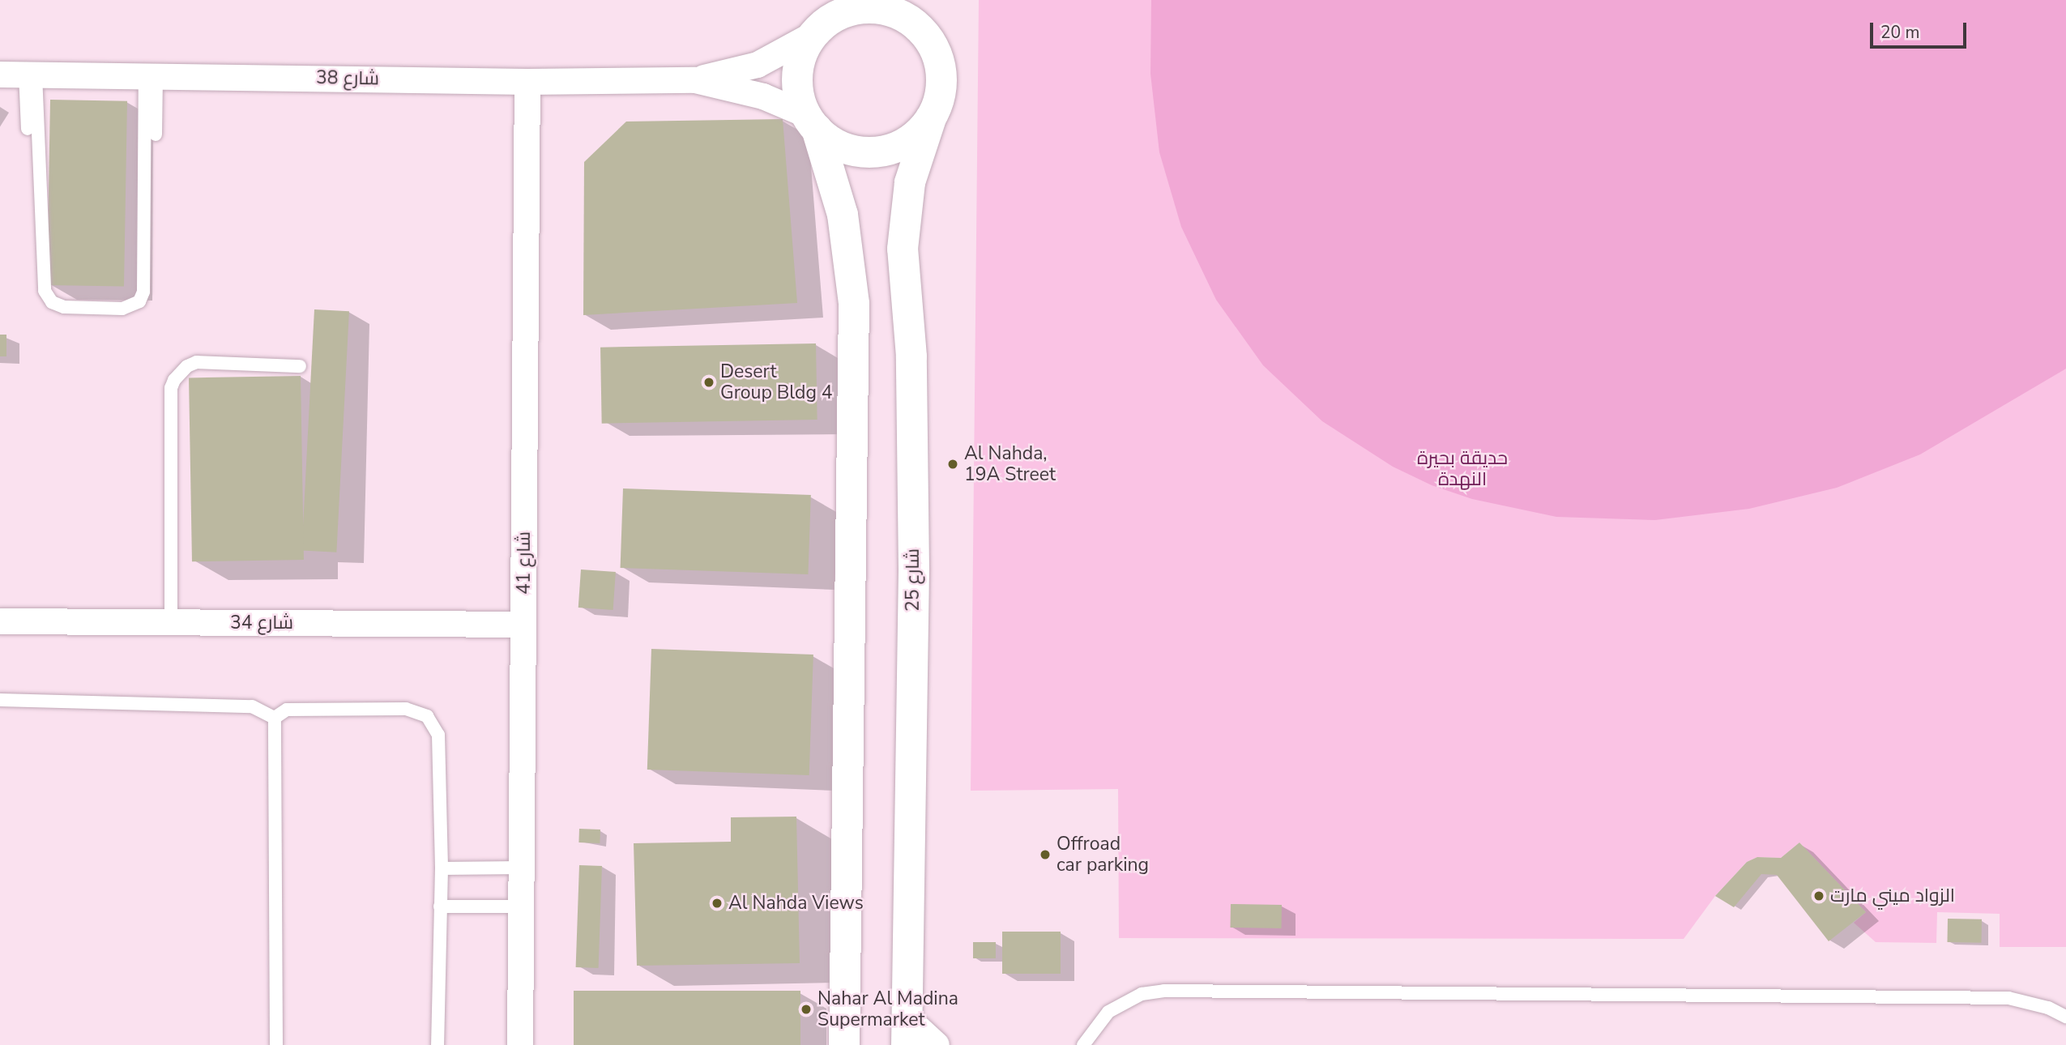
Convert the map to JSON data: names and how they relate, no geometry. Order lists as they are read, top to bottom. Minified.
{"streets":{"street":["شارع 38","شارع 41","شارع 25","شارع 34"]},"crossings":[["شارع 38","شارع 41"],["شارع 38","شارع 25"],["شارع 41","شارع 34"]],"parks":["حديقة بحيرة النهدة"],"places":["Desert Group Bldg 4","Al Nahda, 19A Street","Offroad car parking","الزواد ميني مارت","Al Nahda Views","Nahar Al Madina Supermarket"],"scale_bar":"20 m"}
